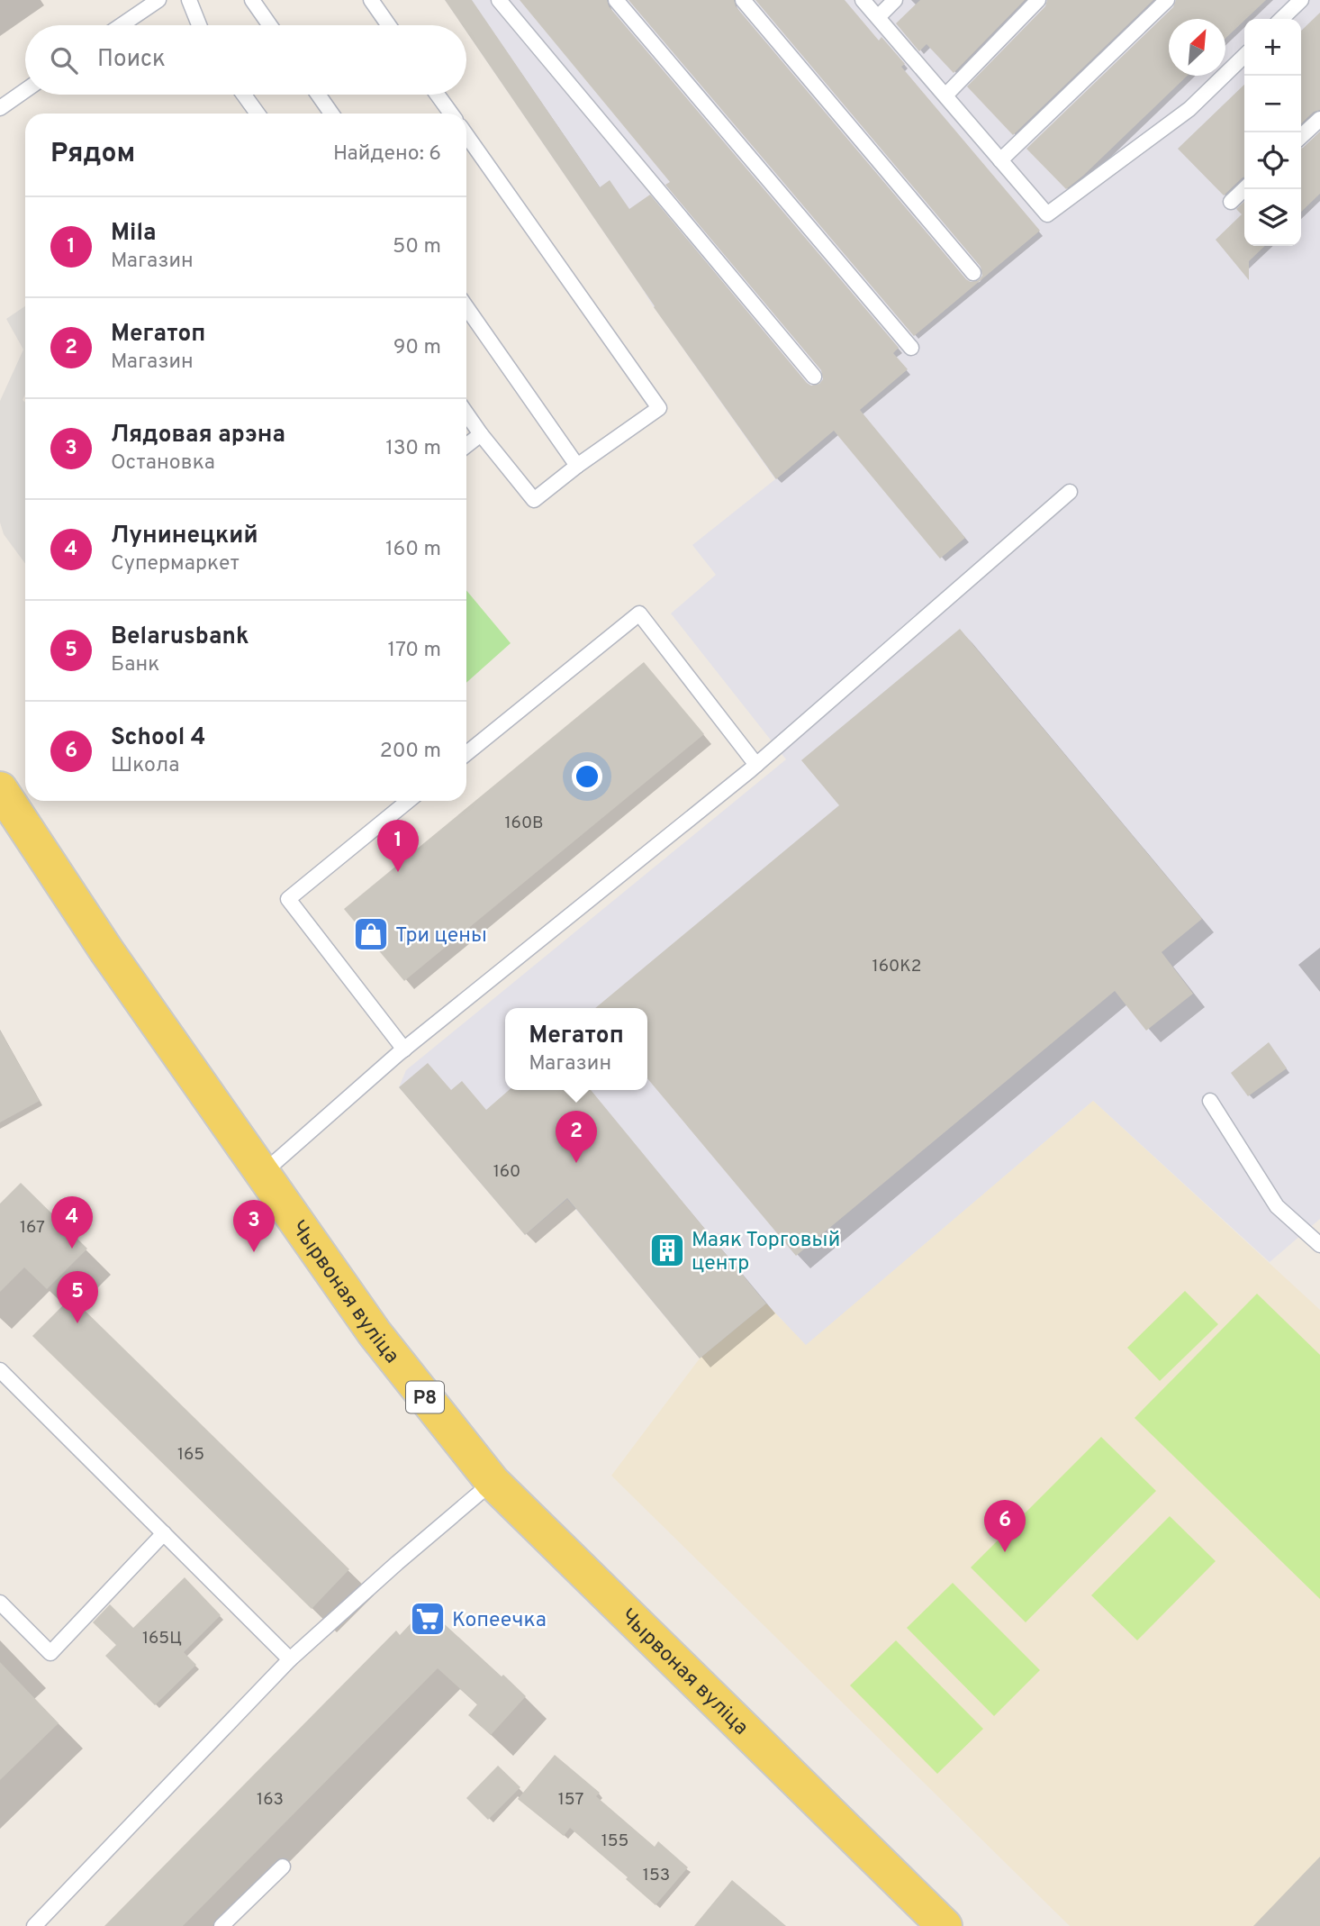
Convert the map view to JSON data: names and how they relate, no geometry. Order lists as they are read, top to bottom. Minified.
{"streets":{"main road":["Чырвоная вуліца","Р8"]},"places":{"shop":["Три цены"],"building":["Маяк Торговый центр"],"supermarket":["Копеечка"]},"house_numbers":["160В","160К2","160","167","165","165Ц","163","157","155","153"],"north":"top right","page":{"map_buttons":["+","−"],"search":"Поиск","heading":["Рядом","Найдено: 6"],"list":[{"mark":"1","name":"Mila","note":"Магазин","value":"50 m"},{"mark":"2","name":"Мегатоп","note":"Магазин","value":"90 m"},{"mark":"3","name":"Лядовая арэна","note":"Остановка","value":"130 m"},{"mark":"4","name":"Лунинецкий","note":"Супермаркет","value":"160 m"},{"mark":"5","name":"Belarusbank","note":"Банк","value":"170 m"},{"mark":"6","name":"School 4","note":"Школа","value":"200 m"}],"pins":["1","2","4","3","5","6"],"popup":["Мегатоп","Магазин"]}}
